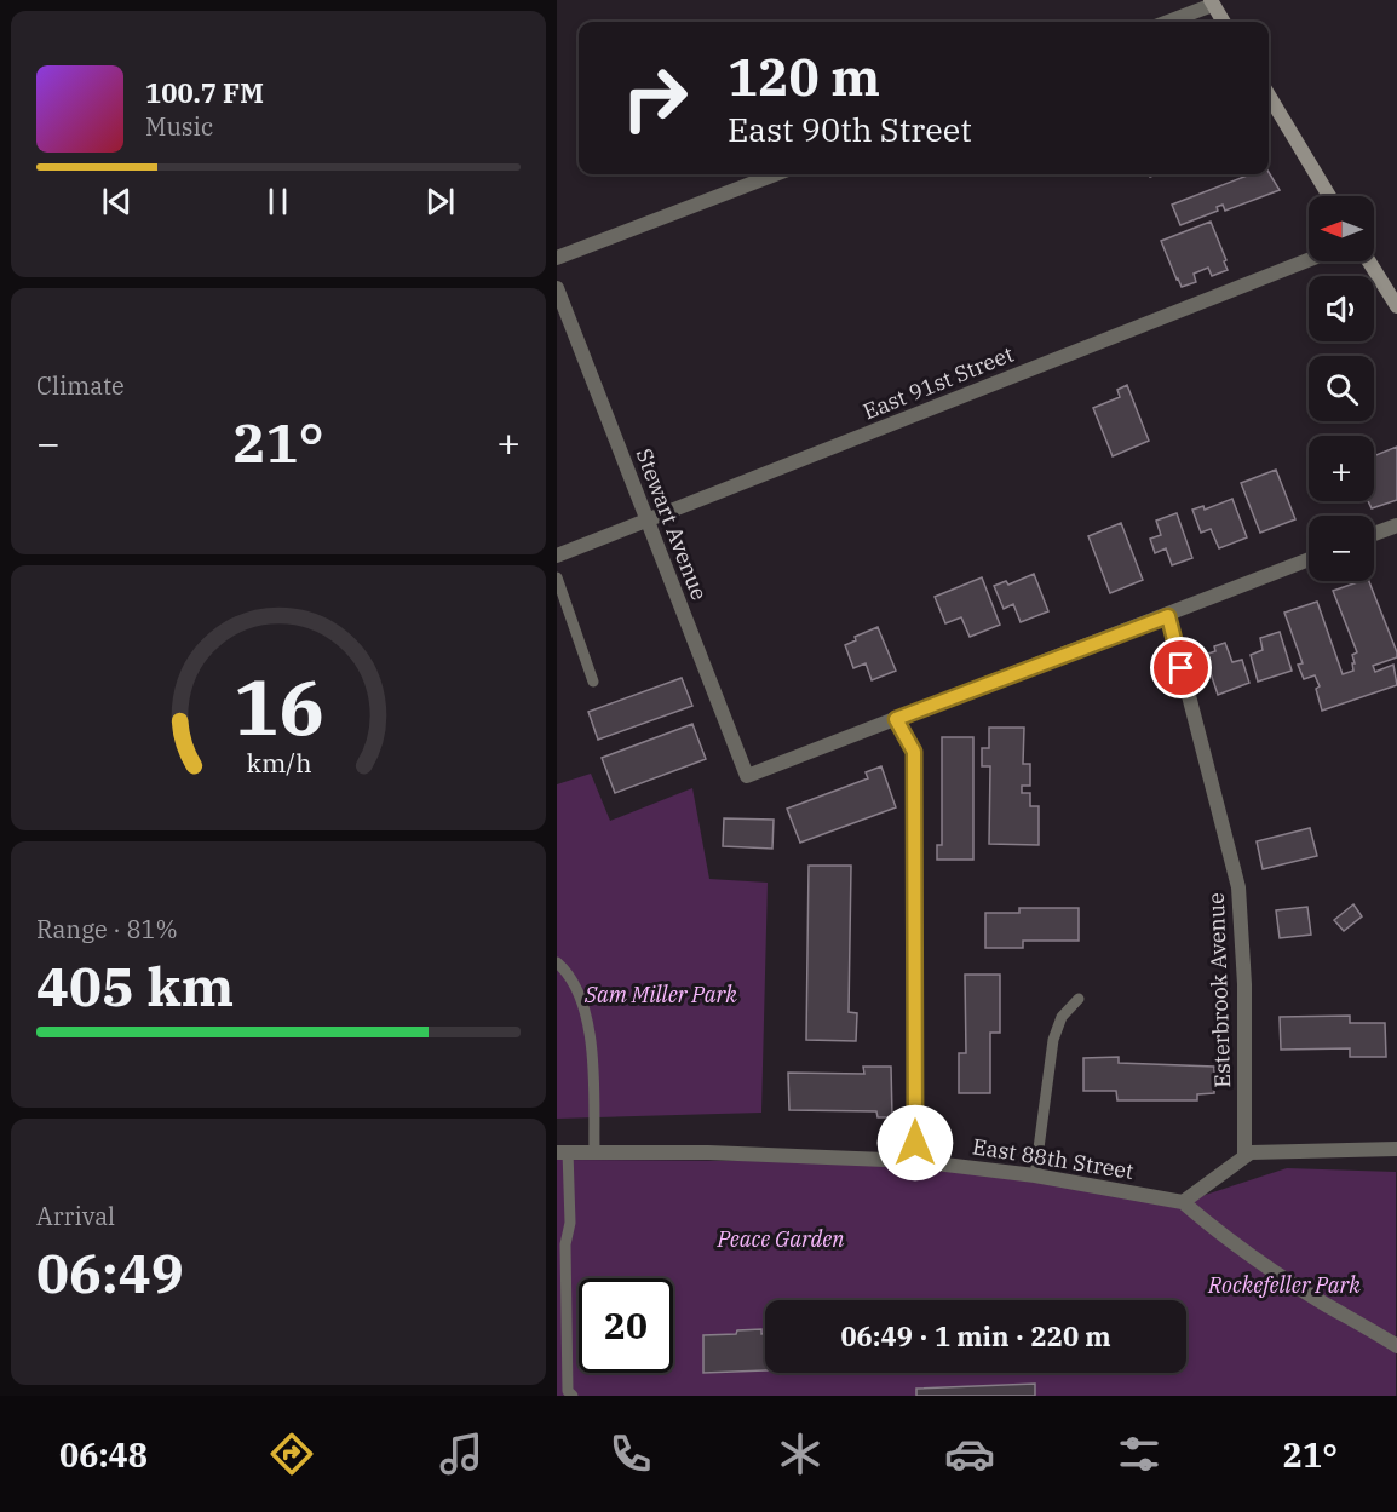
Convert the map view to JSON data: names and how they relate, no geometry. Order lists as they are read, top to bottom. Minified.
{"streets":{"street":["East 91st Street","Stewart Avenue","Esterbrook Avenue","East 88th Street"]},"crossings":[["East 91st Street","Stewart Avenue"]],"parks":["Sam Miller Park","Peace Garden","Rockefeller Park"],"north":"left","page":{"turn":["120 m","East 90th Street"],"song":["100.7 FM","Music"],"map_buttons":["+","−"],"tile":["Climate",["Range · 81%","405 km"],["Arrival","06:49"]],"heat":["−","21°","+"],"limit":"20","trip":"06:49 · 1 min · 220 m","tabs":["06:48","21°"],"gauge":["16","km/h"]}}
